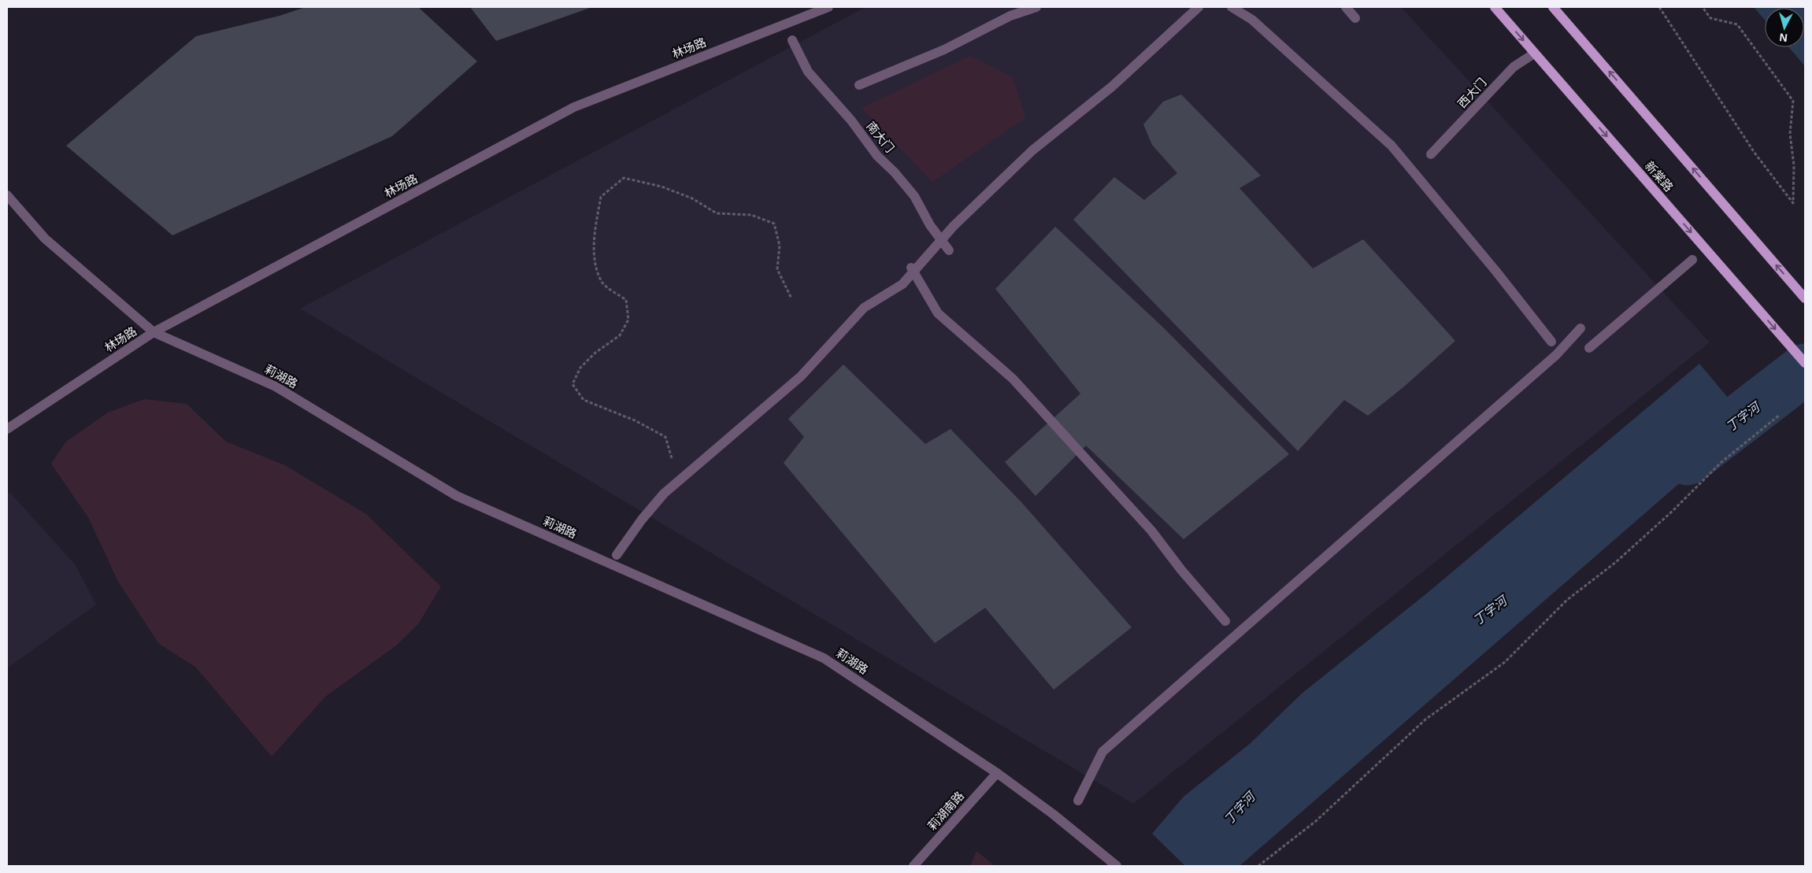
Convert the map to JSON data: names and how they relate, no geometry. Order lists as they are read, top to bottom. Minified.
{"streets":{"main road":["新棠路"],"street":["林场路","西大门","南大门","莉湖路","莉湖南路"]},"crossings":[["林场路","莉湖路"],["西大门","新棠路"],["莉湖路","莉湖南路"]],"water":["丁字河"],"north":"bottom"}
